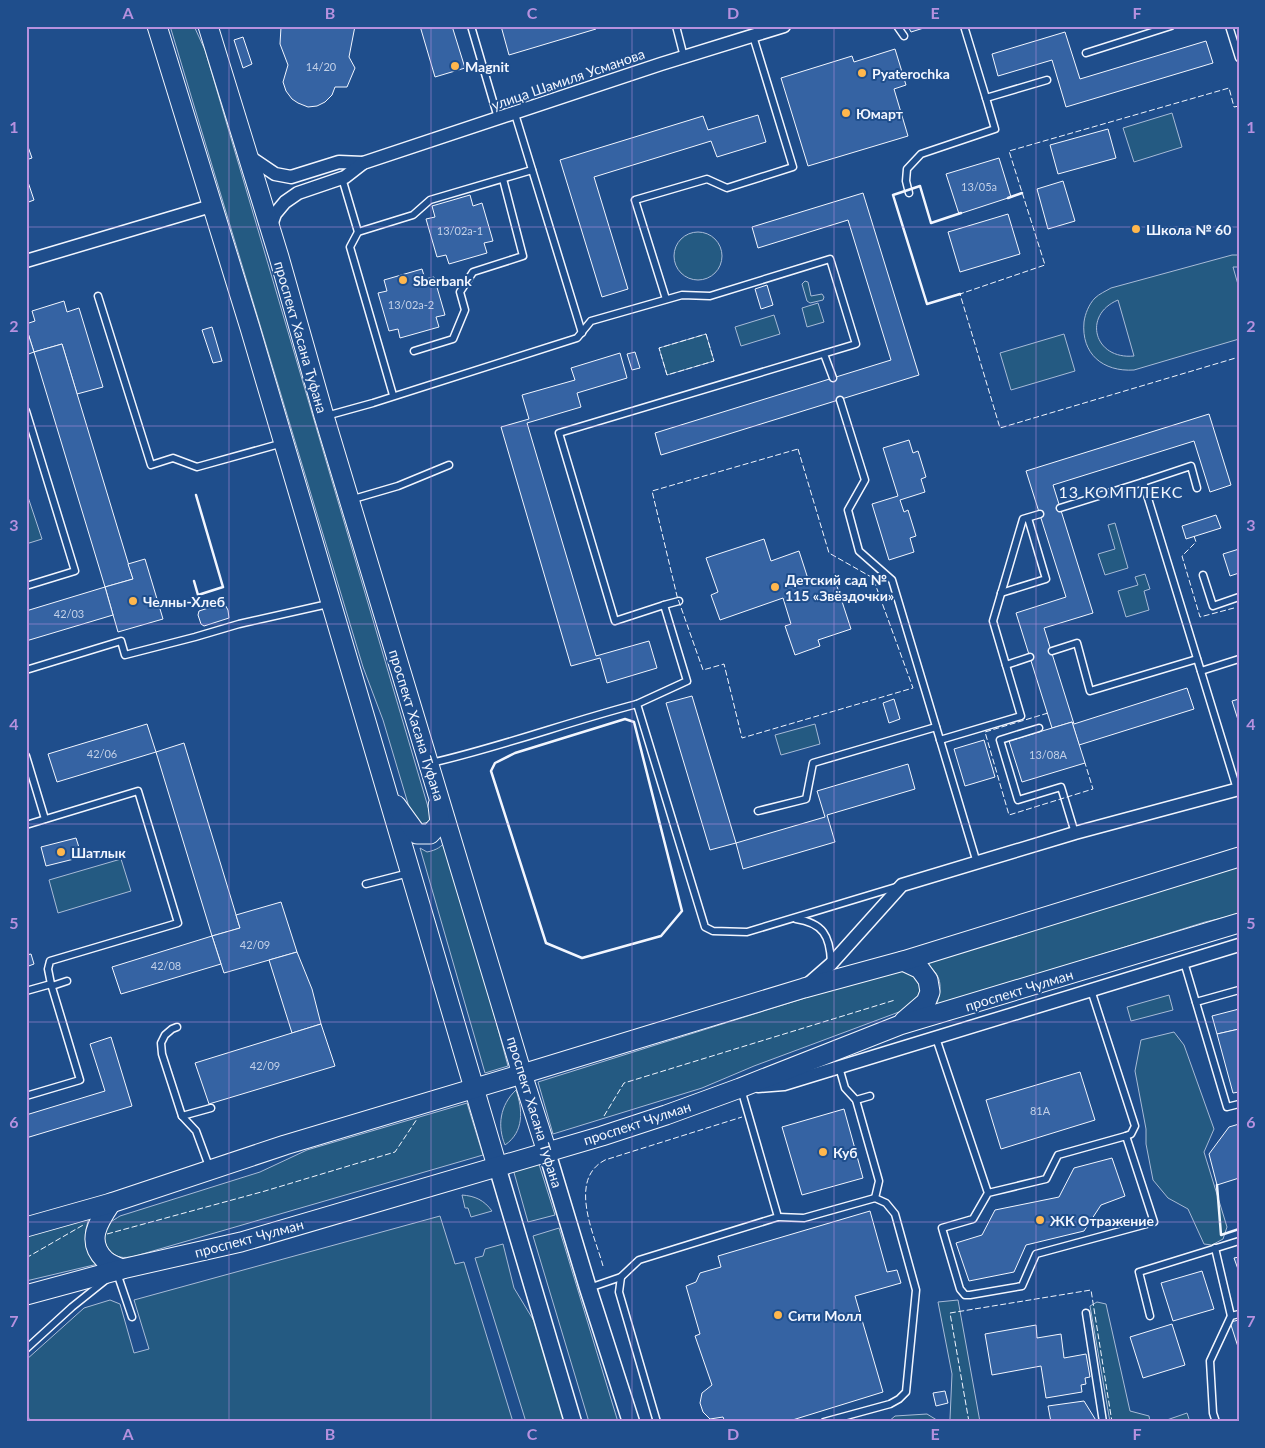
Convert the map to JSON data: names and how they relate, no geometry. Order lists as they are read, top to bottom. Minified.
{"streets":{"main road":["проспект Хасана Туфана","проспект Чулман"],"street":["улица Шамиля Усманова"]},"crossings":[["улица Шамиля Усманова","проспект Хасана Туфана"],["проспект Хасана Туфана","проспект Чулман"]],"districts":["13 КОМПЛЕКС"],"places":["Magnit","Pyaterochka","Юмарт","Школа № 60","Sberbank","Детский сад № 115 «Звёздочки»","Челны-Хлеб","Шатлык","Куб","ЖК Отражение","Сити Молл"],"house_numbers":["14/20","13/05а","13/02a-1","13/02a-2","42/03","42/06","13/08А","42/09","42/08","42/09","81А"],"grid":{"columns":["A","B","C","D","E","F"],"rows":["1","2","3","4","5","6","7"]}}
